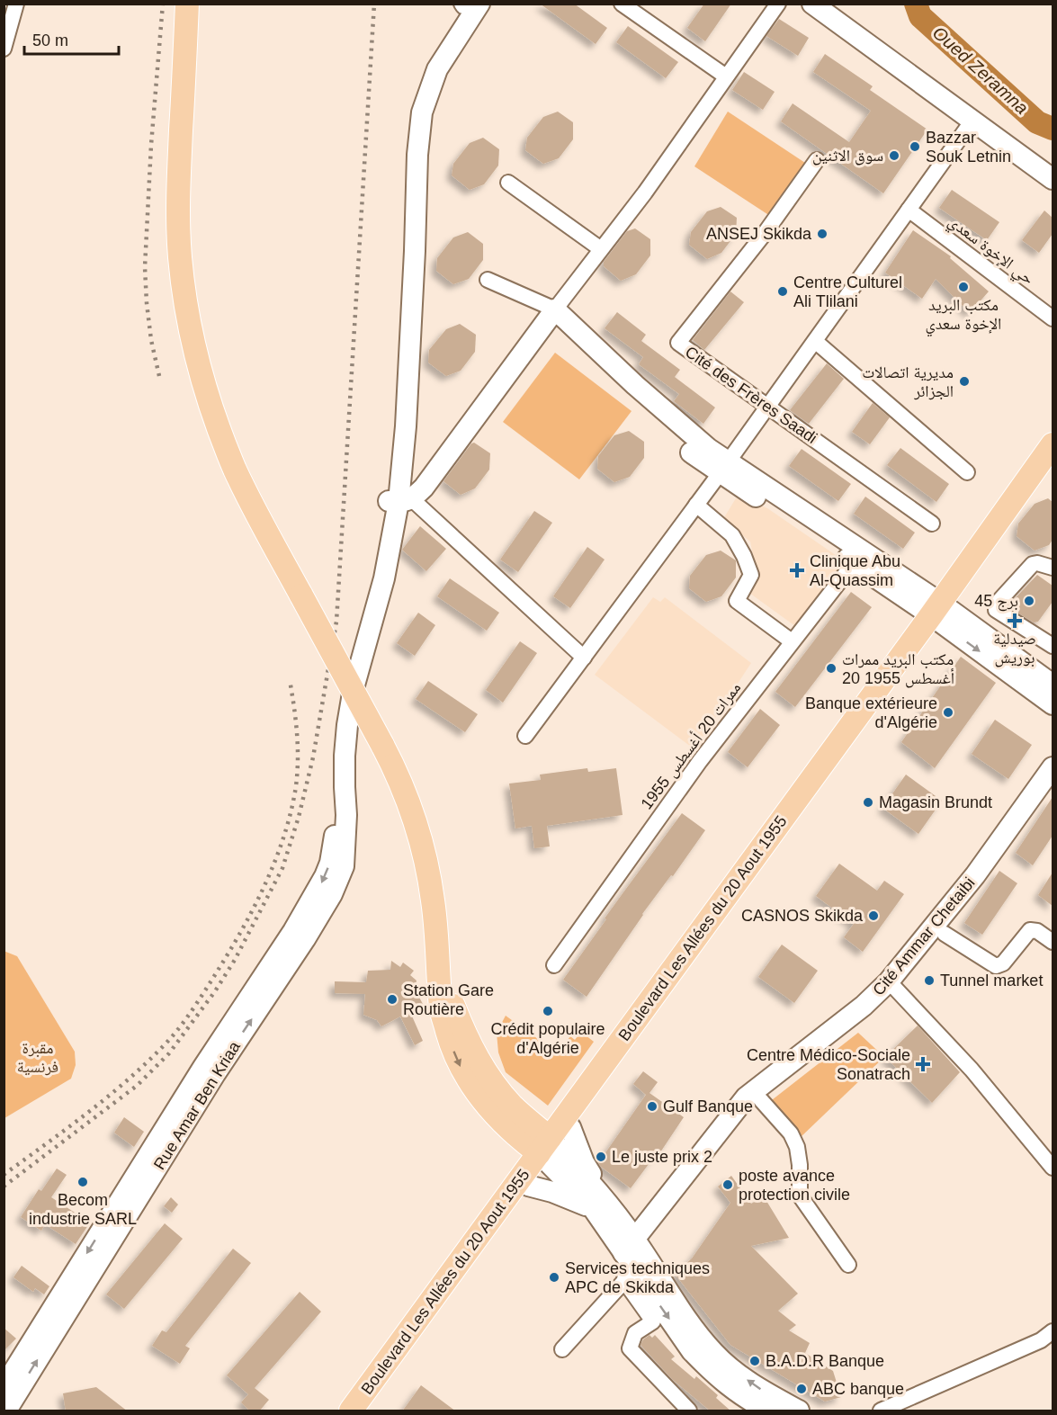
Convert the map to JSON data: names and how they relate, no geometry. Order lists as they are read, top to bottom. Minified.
{"streets":{"main road":["Boulevard Les Allées du 20 Aout 1955","Cité Ammar Chetaibi","Rue Amar Ben Kriaa"],"street":["حي الإخوة سعدي","Cité des Frères Saadi","ممرات 20 أغسطس 1955"]},"water":["Oued Zeramna"],"parks":["مقبرة فرنسية"],"places":{"other":["Bazzar Souk Letnin","سوق الاثنين","ANSEJ Skikda","مكتب البريد الإخوة سعدي","Centre Culturel Ali Tlilani","مديرية اتصالات الجزائر","برج 45","مكتب البريد ممرات 20 أغسطس 1955","Banque extérieure d'Algérie","Magasin Brundt","CASNOS Skikda","Tunnel market","Station Gare Routière","Crédit populaire d'Algérie","Gulf Banque","Le juste prix 2","Becom industrie SARL","poste avance protection civile","Services techniques APC de Skikda","B.A.D.R Banque","ABC banque"],"health":["Clinique Abu Al-Quassim","صيدلية بوريش","Centre Médico-Sociale Sonatrach"]},"scale_bar":"50 m"}
